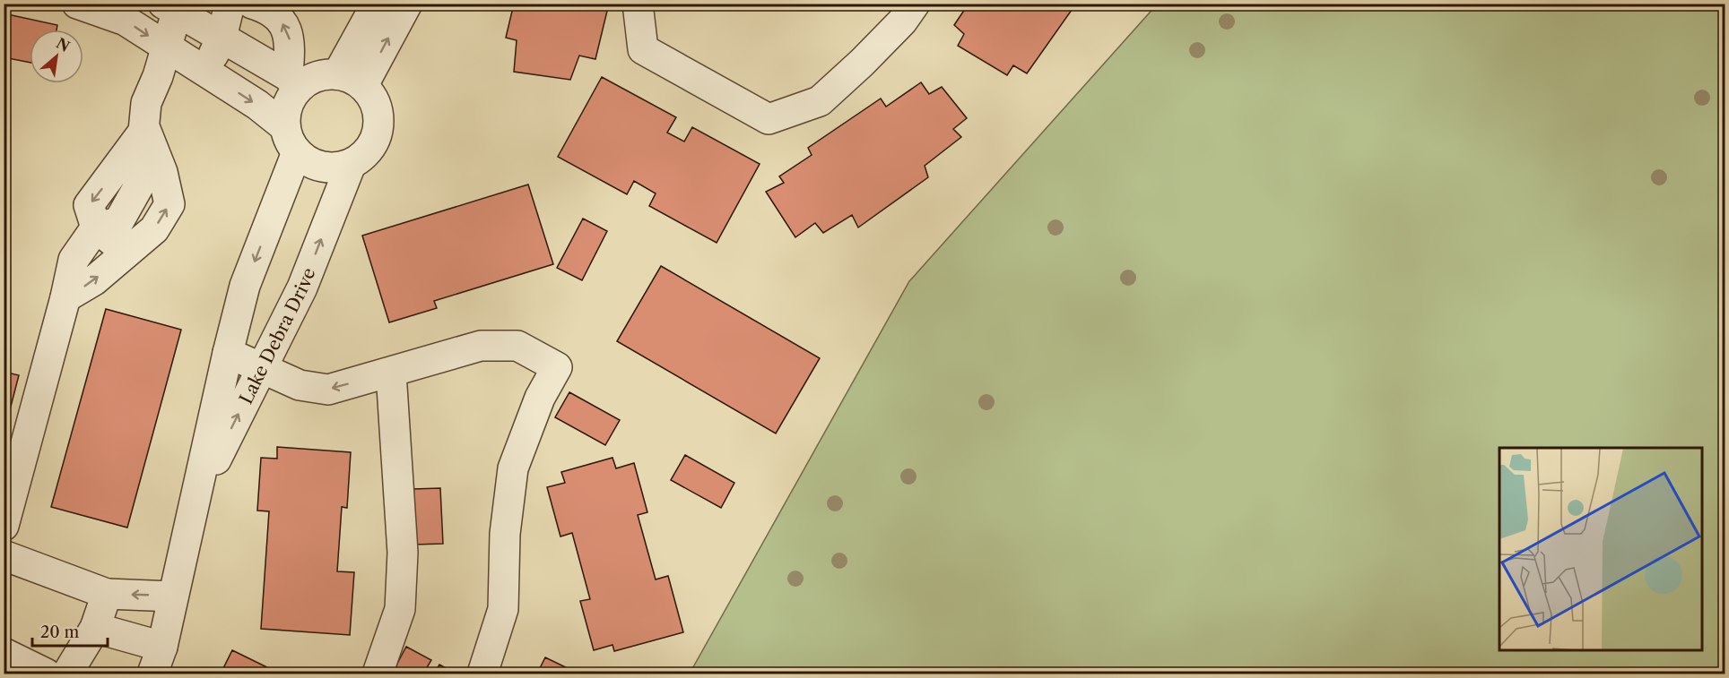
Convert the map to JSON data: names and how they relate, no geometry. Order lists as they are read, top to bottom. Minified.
{"streets":{"street":["Lake Debra Drive"]},"scale_bar":"20 m","north":"top right"}
